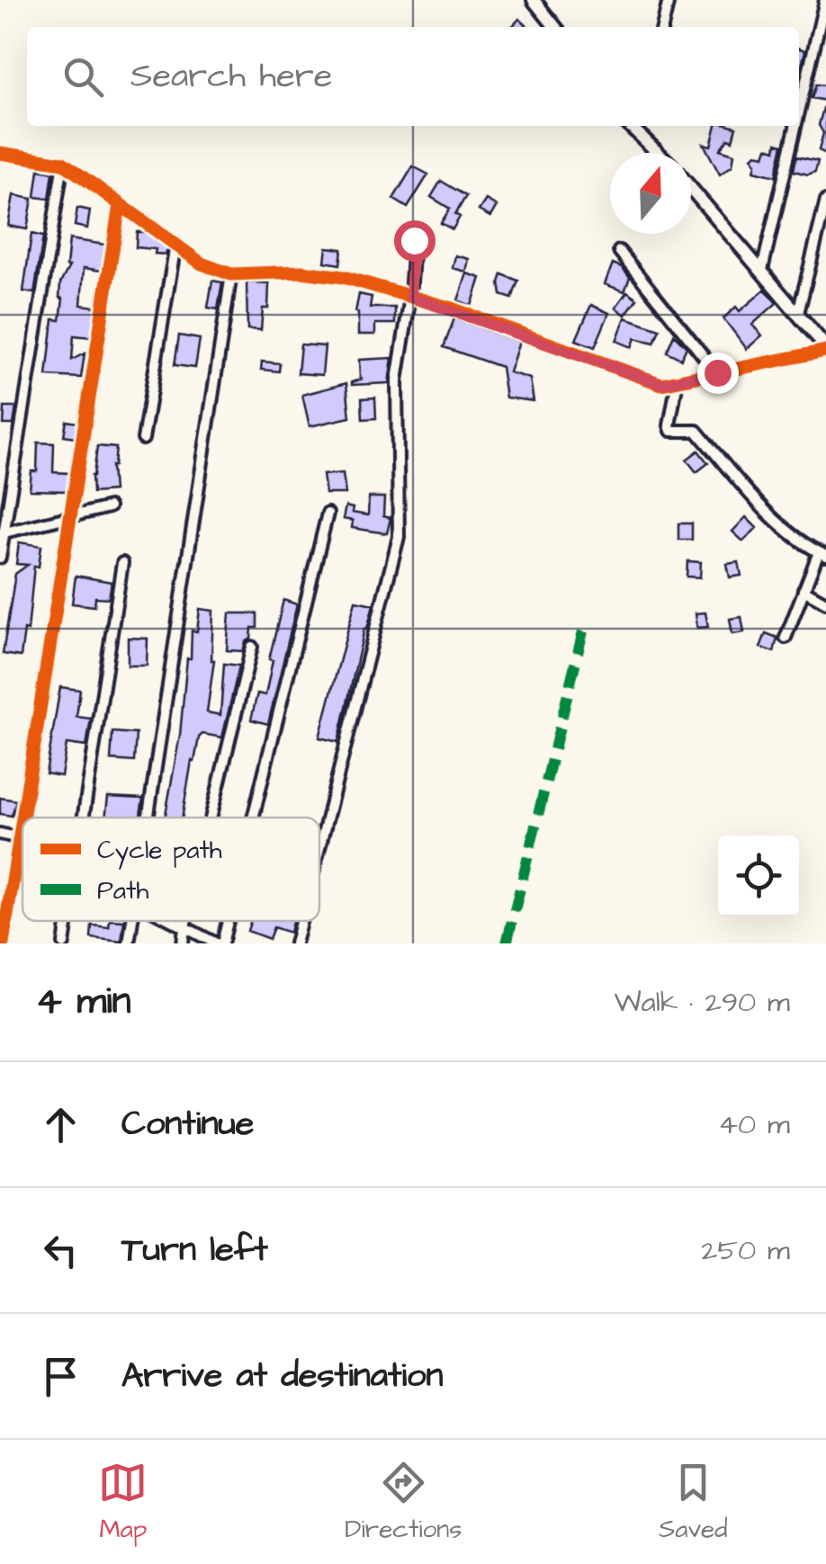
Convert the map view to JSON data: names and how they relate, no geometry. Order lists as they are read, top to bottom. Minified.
{"legend":["Cycle path","Path"],"north":"top","page":{"search":"Search here","heading":["4 min","Walk · 290 m"],"list":[["Continue","40 m"],["Turn left","250 m"],"Arrive at destination"],"nav":["Map","Directions","Saved"]}}
